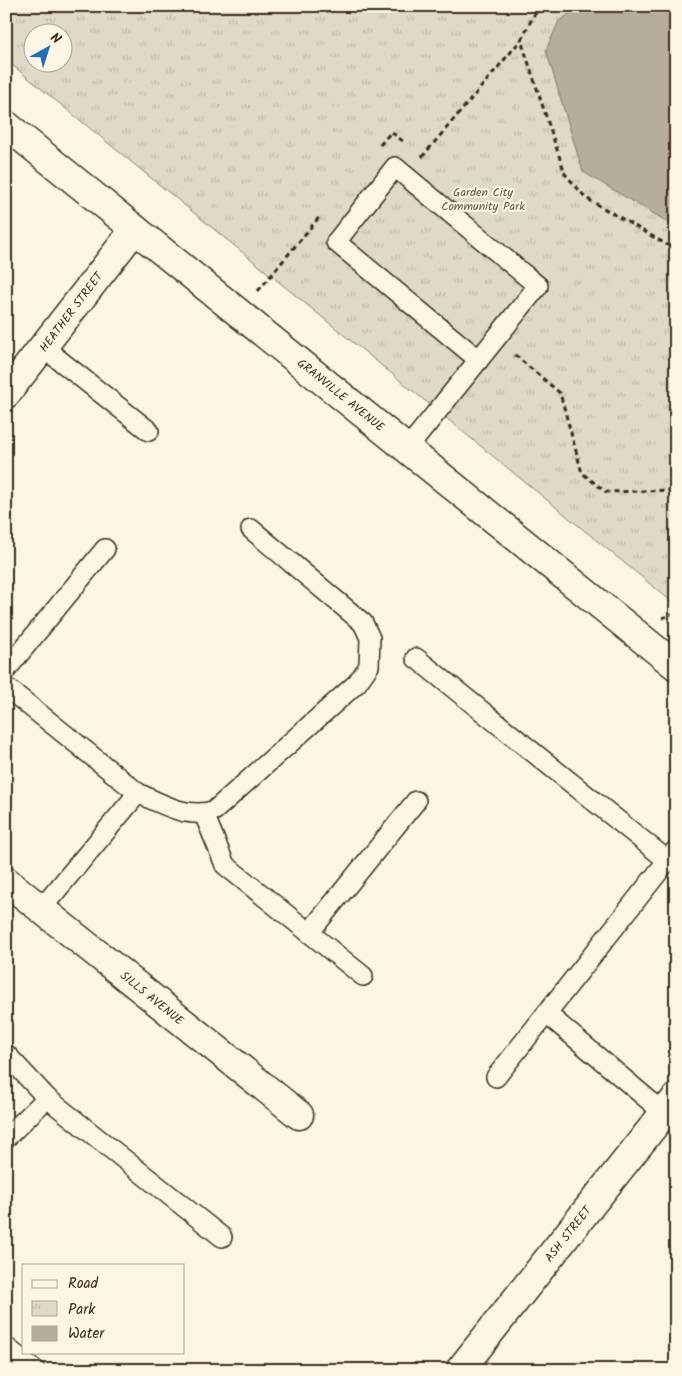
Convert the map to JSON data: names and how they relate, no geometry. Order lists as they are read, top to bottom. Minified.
{"streets":{"street":["HEATHER STREET","GRANVILLE AVENUE","SILLS AVENUE","ASH STREET"]},"crossings":[["HEATHER STREET","GRANVILLE AVENUE"]],"parks":["Garden City Community Park"],"legend":["Road","Park","Water"],"north":"top right"}
